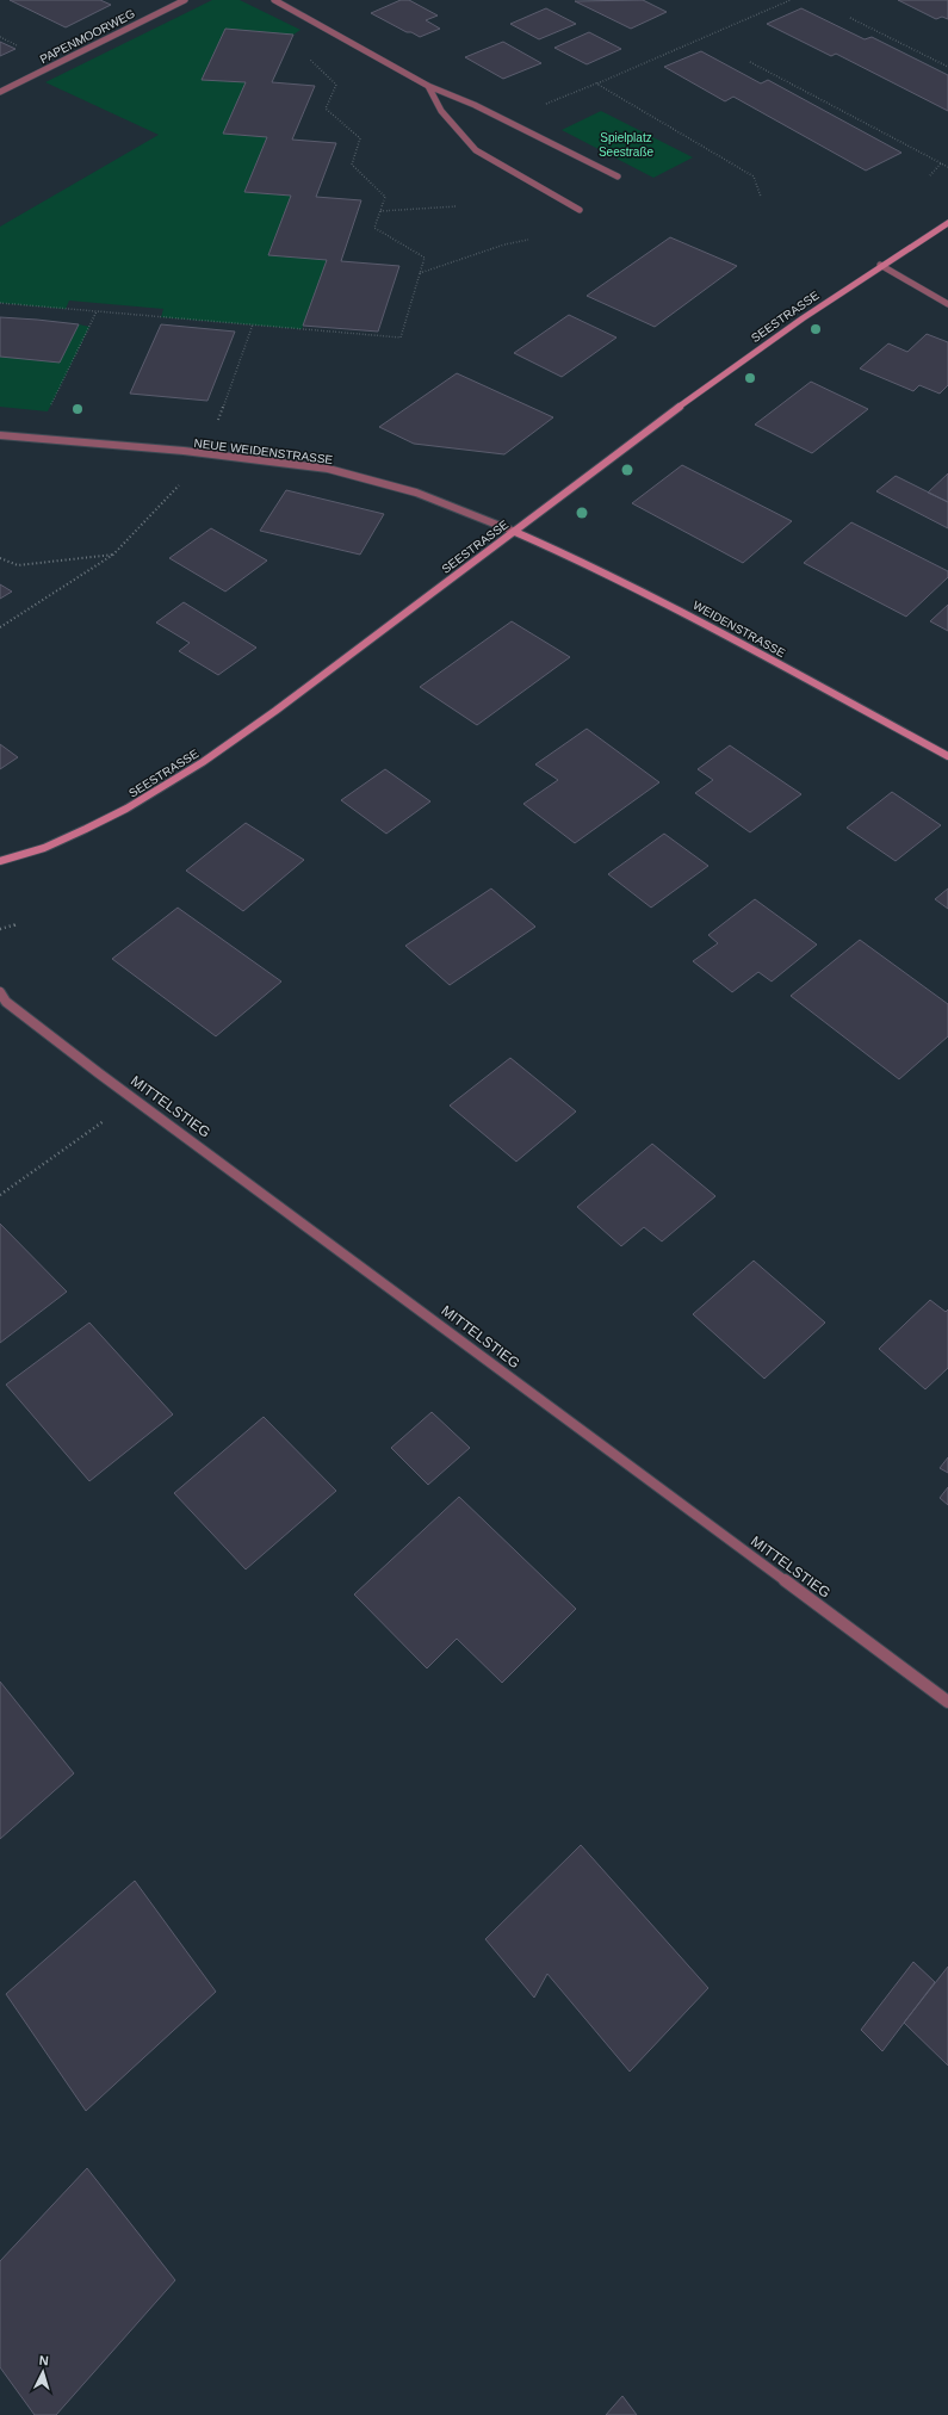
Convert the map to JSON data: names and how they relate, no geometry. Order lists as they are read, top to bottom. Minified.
{"streets":{"street":["PAPENMOORWEG","SEESTRASSE","NEUE WEIDENSTRASSE","WEIDENSTRASSE","MITTELSTIEG"]},"crossings":[["SEESTRASSE","NEUE WEIDENSTRASSE"],["SEESTRASSE","WEIDENSTRASSE"],["NEUE WEIDENSTRASSE","WEIDENSTRASSE"]],"parks":["Spielplatz Seestraße"],"north":"top"}
